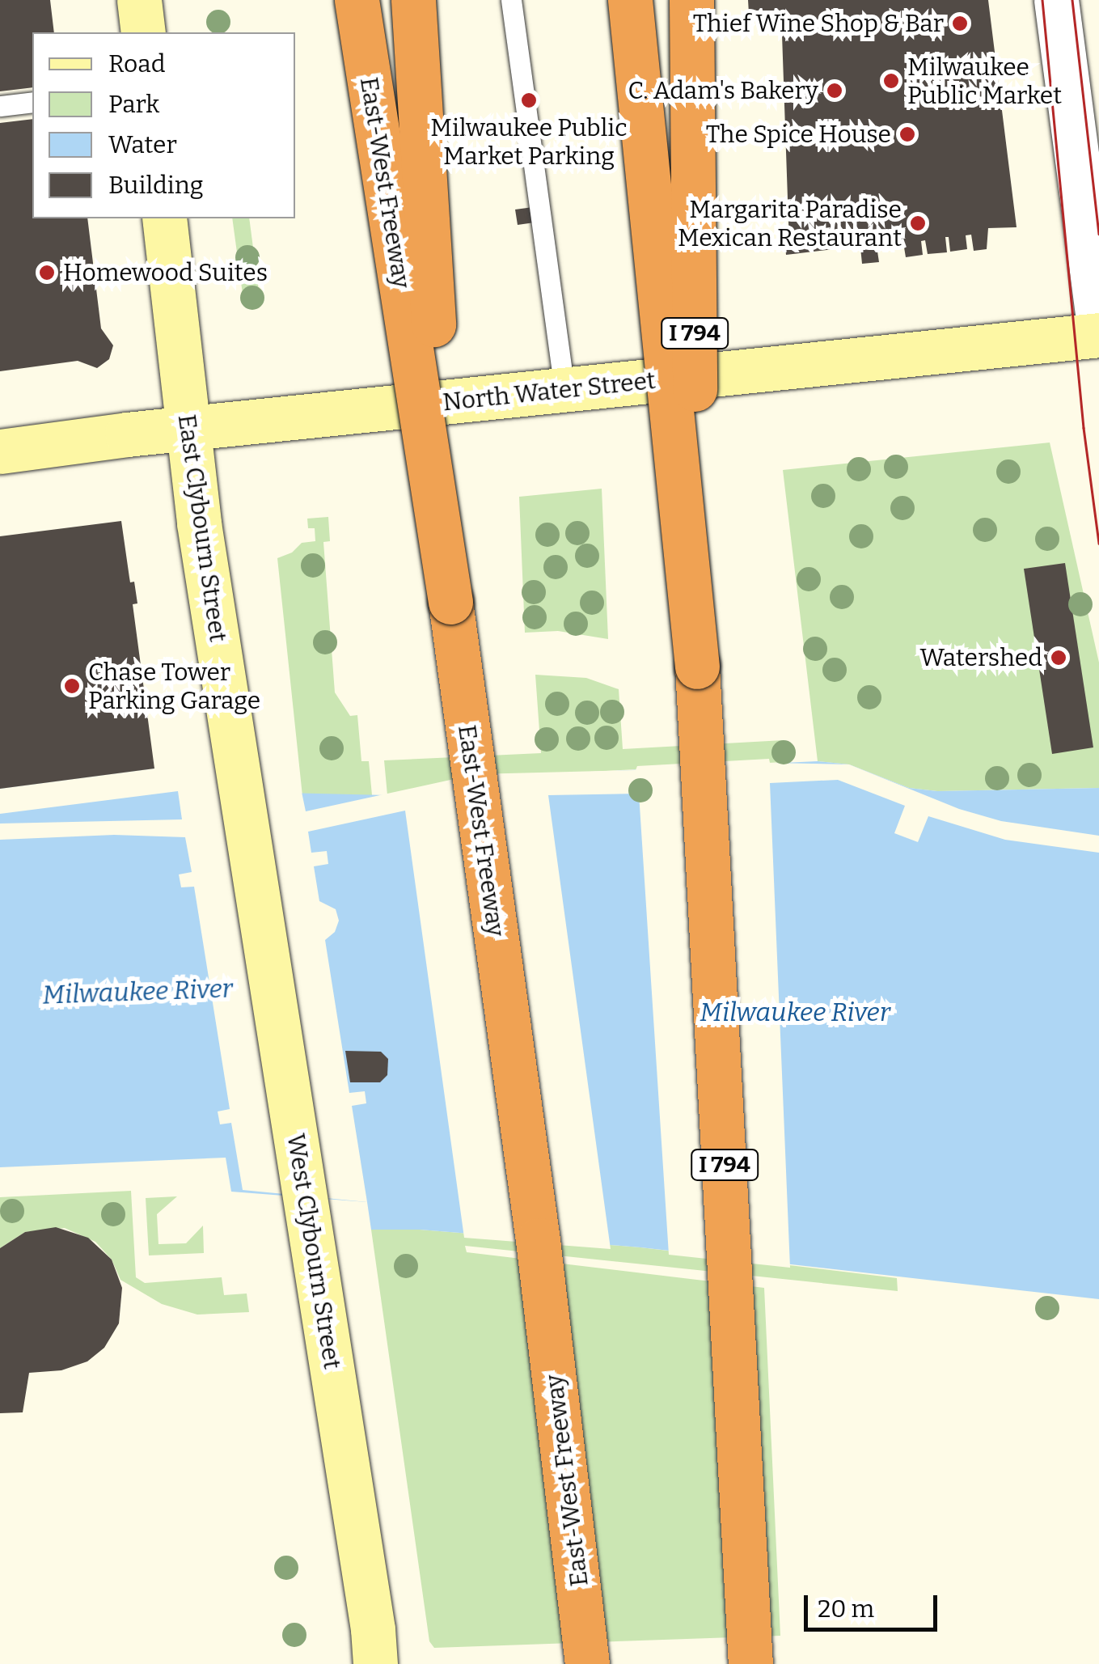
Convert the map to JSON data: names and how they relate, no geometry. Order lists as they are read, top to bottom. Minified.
{"streets":{"highway":["East-West Freeway","I 794"],"main road":["North Water Street","East Clybourn Street","West Clybourn Street"]},"crossings":[["North Water Street","East Clybourn Street"],["East Clybourn Street","West Clybourn Street"]],"water":["Milwaukee River"],"places":["Thief Wine Shop & Bar","Milwaukee Public Market","C. Adam's Bakery","Milwaukee Public Market Parking","The Spice House","Margarita Paradise Mexican Restaurant","Homewood Suites","Watershed","Chase Tower Parking Garage"],"legend":["Road","Park","Water","Building"],"scale_bar":"20 m"}
